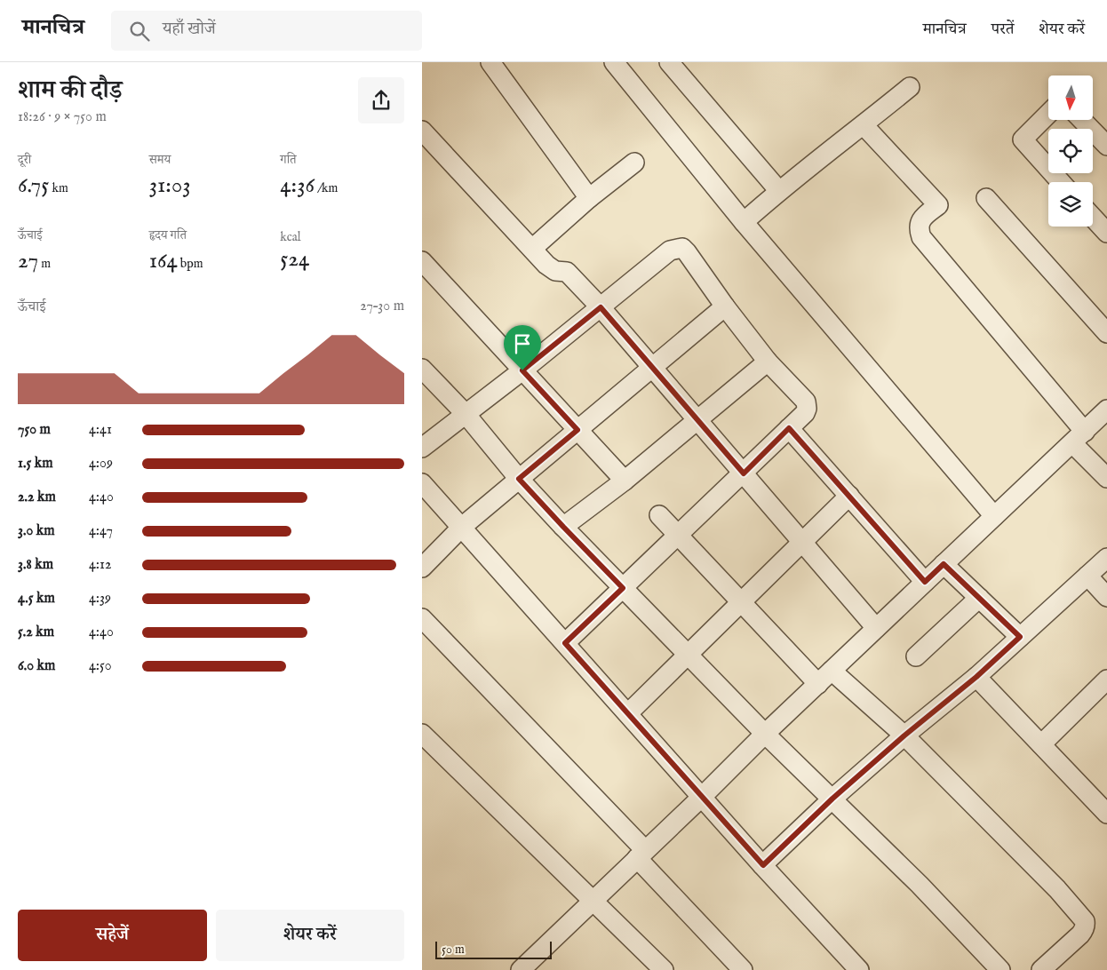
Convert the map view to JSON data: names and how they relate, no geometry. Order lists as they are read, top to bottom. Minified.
{"scale_bar":"50 m","north":"bottom","page":{"header":"मानचित्र","search":"यहाँ खोजें","nav":["मानचित्र","परतें","शेयर करें"],"heading":["शाम की दौड़","18:26 · 9 × 750 m"],"stats":[["दूरी","6.75 km"],["समय","31:03"],["गति","4:36 /km"],["ऊँचाई","27 m"],["हृदय गति","164 bpm"],["kcal","524"]],"chart":["ऊँचाई","27–30 m"],"list":[{"name":"750 m","note":"4:41"},{"name":"1.5 km","note":"4:09"},{"name":"2.2 km","note":"4:40"},{"name":"3.0 km","note":"4:47"},{"name":"3.8 km","note":"4:12"},{"name":"4.5 km","note":"4:39"},{"name":"5.2 km","note":"4:40"},{"name":"6.0 km","note":"4:50"}],"buttons":["सहेजें","शेयर करें"],"scale":"50 m"}}
